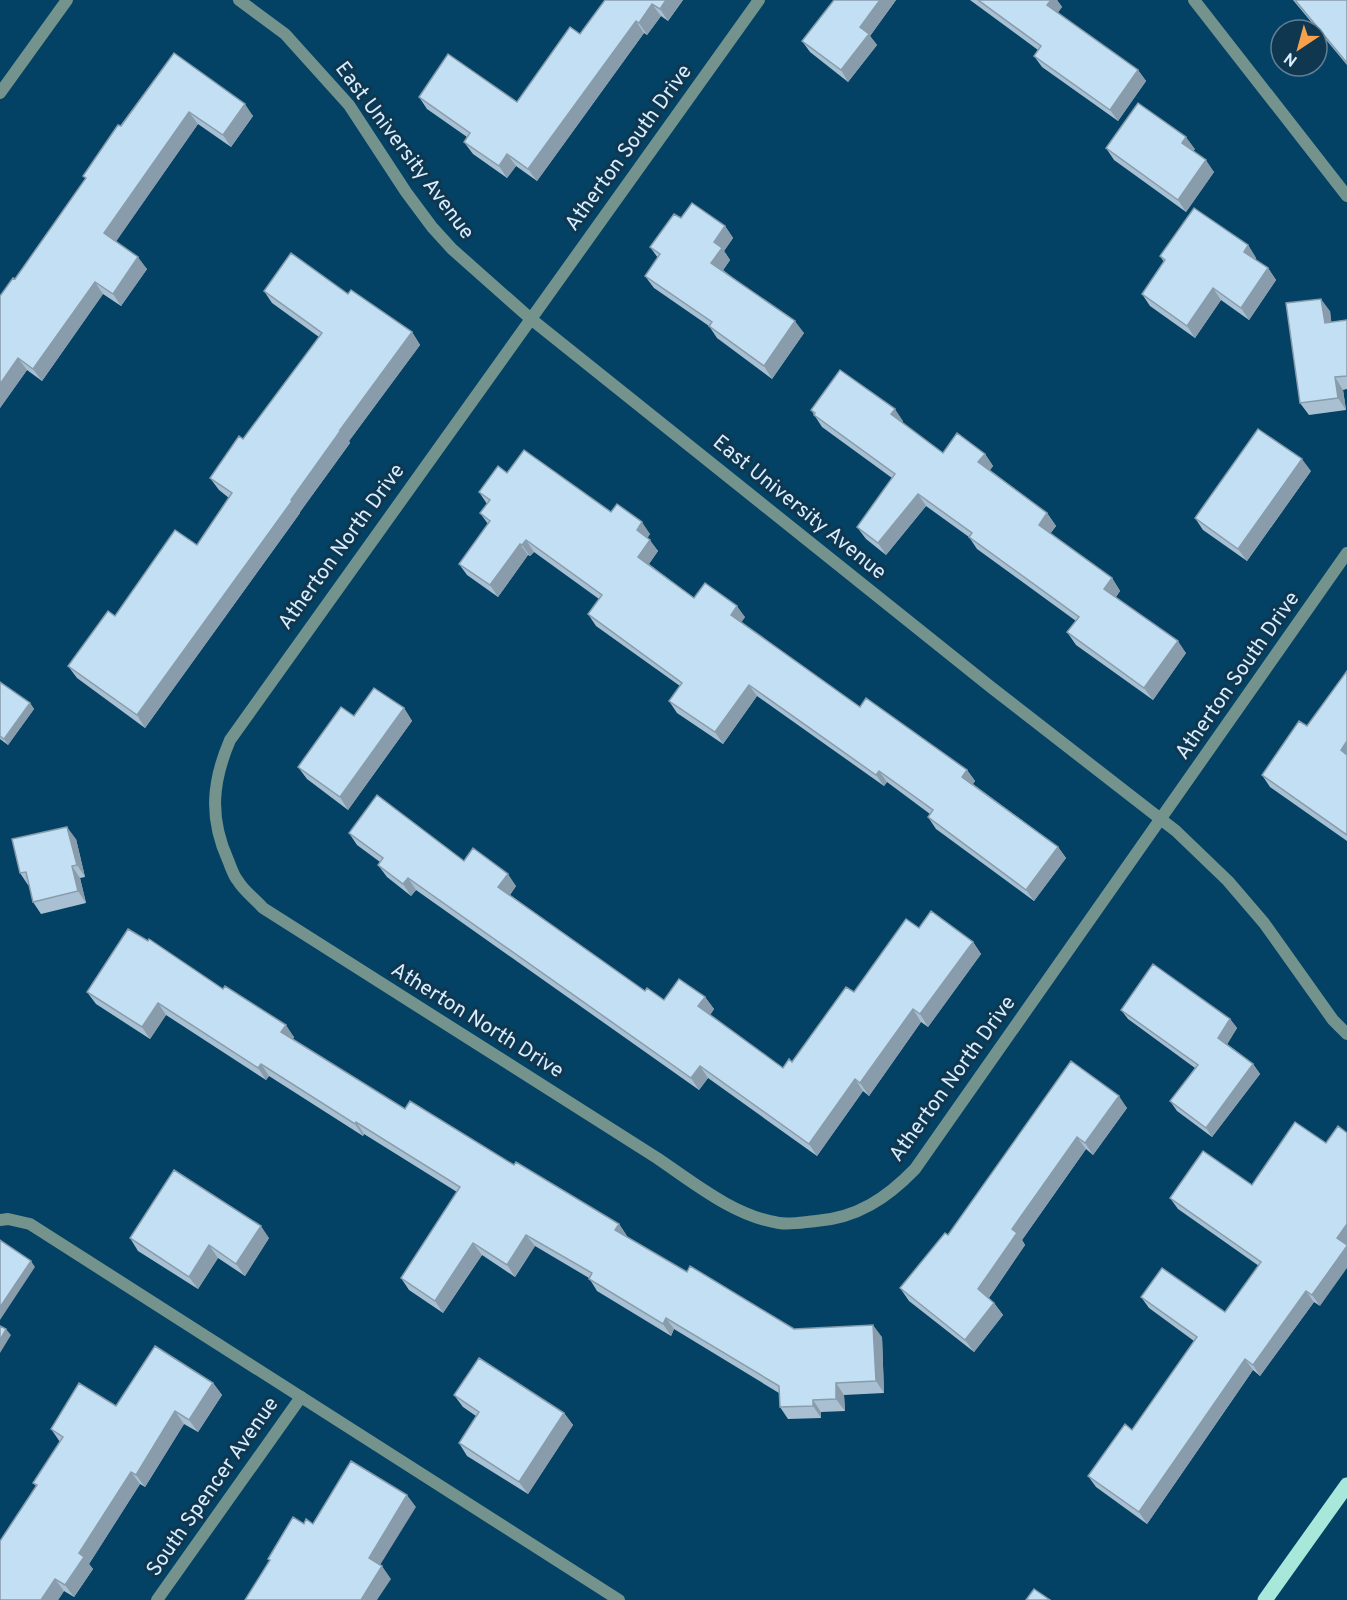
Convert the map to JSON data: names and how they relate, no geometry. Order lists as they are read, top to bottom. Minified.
{"streets":{"street":["Atherton South Drive","East University Avenue","Atherton North Drive","South Spencer Avenue"]},"crossings":[["Atherton South Drive","East University Avenue"],["Atherton South Drive","Atherton North Drive"],["East University Avenue","Atherton North Drive"]],"north":"bottom left"}
